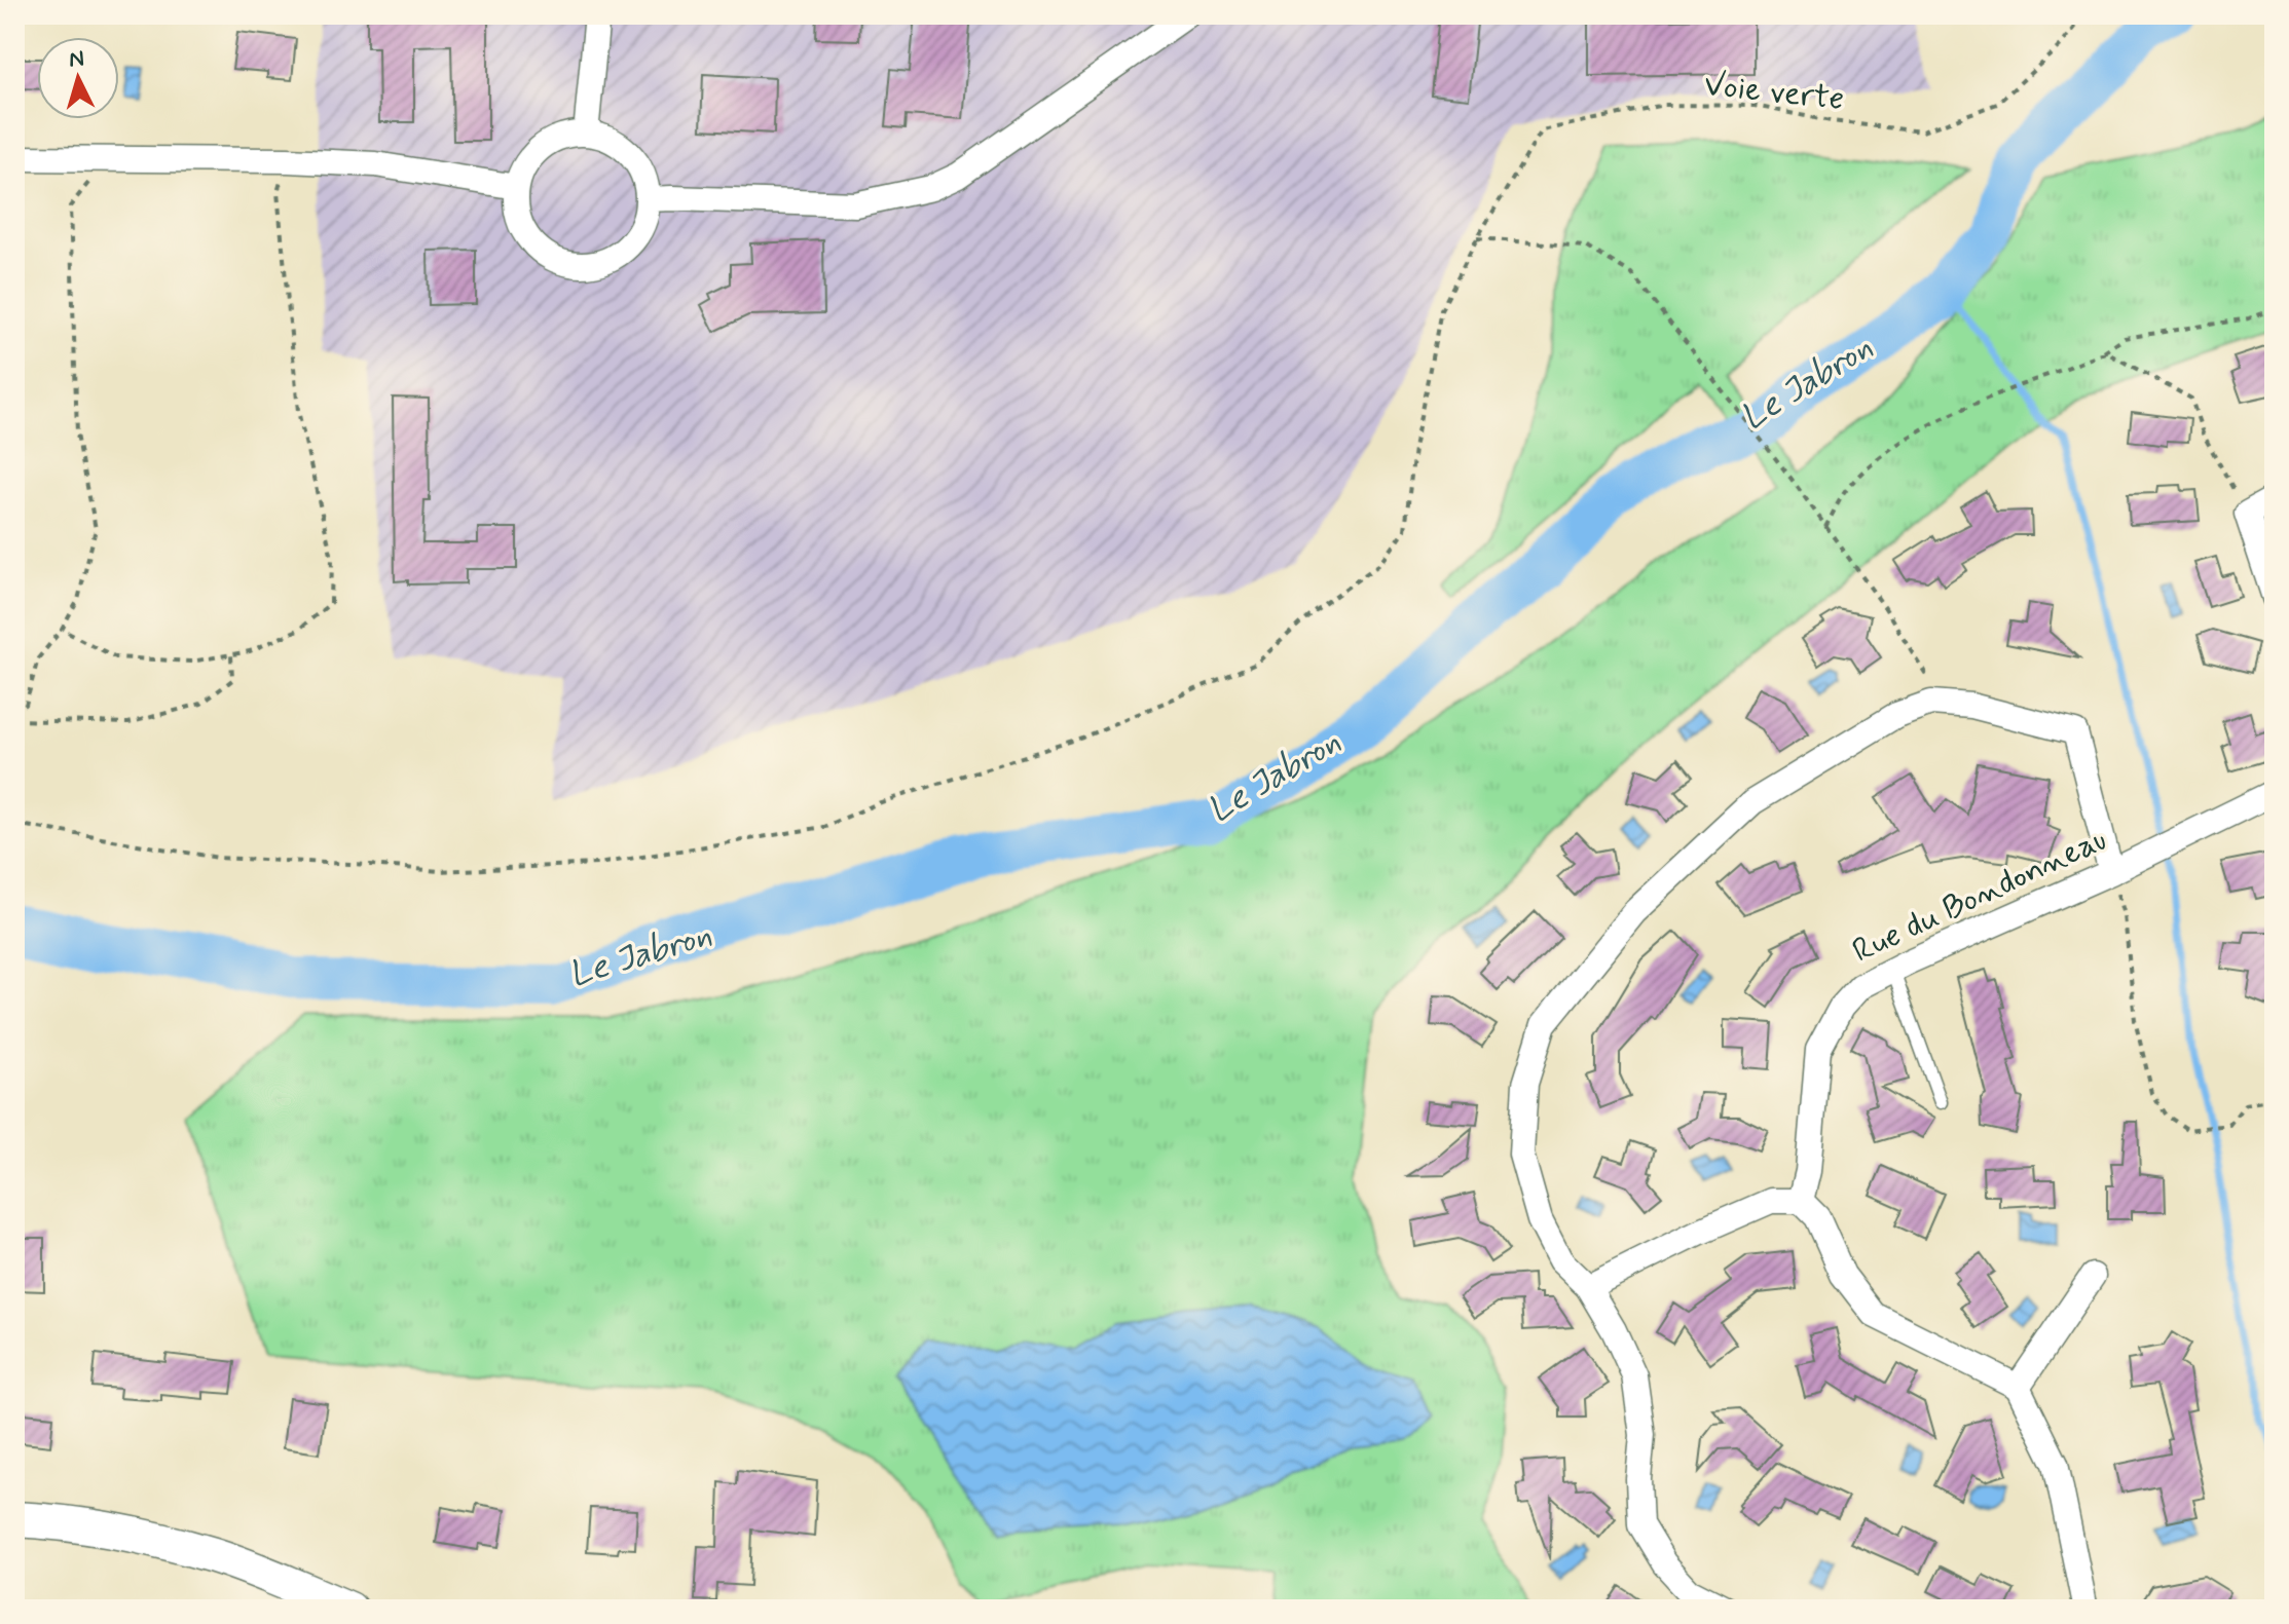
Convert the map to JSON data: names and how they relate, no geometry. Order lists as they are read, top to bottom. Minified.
{"streets":{"street":["Rue du Bondonneau"],"path":["Voie verte"]},"water":["Le Jabron"],"north":"top"}
